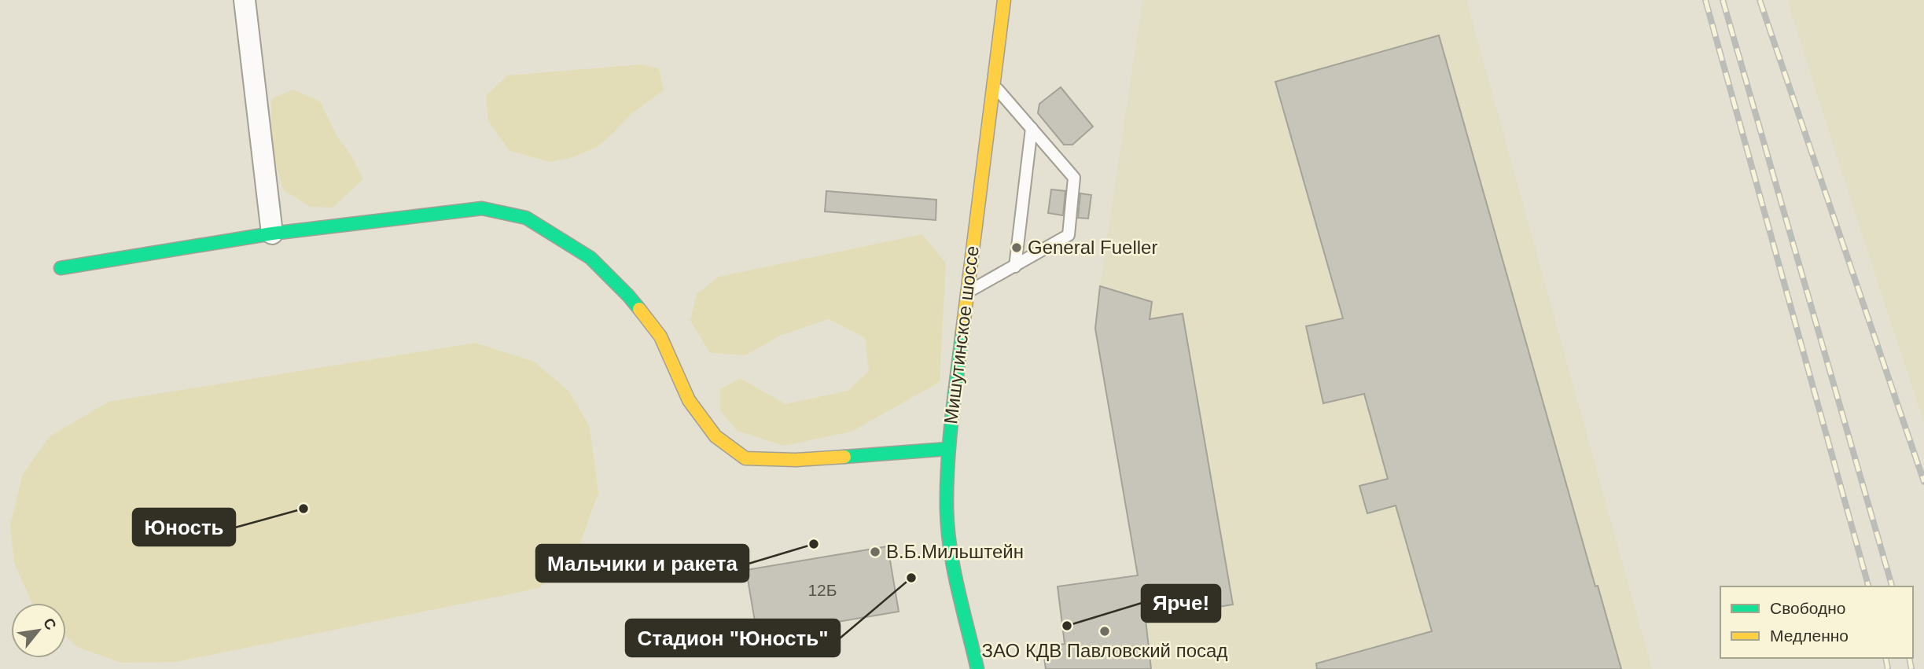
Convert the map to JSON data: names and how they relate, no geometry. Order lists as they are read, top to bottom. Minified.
{"streets":{"street":["Мишутинское шоссе"]},"places":["General Fueller","Юность","Мальчики и ракета","В.Б.Мильштейн","Стадион \"Юность\"","Ярче!","ЗАО КДВ Павловский посад"],"house_numbers":["12Б"],"legend":["Свободно","Медленно"],"north":"top right"}
